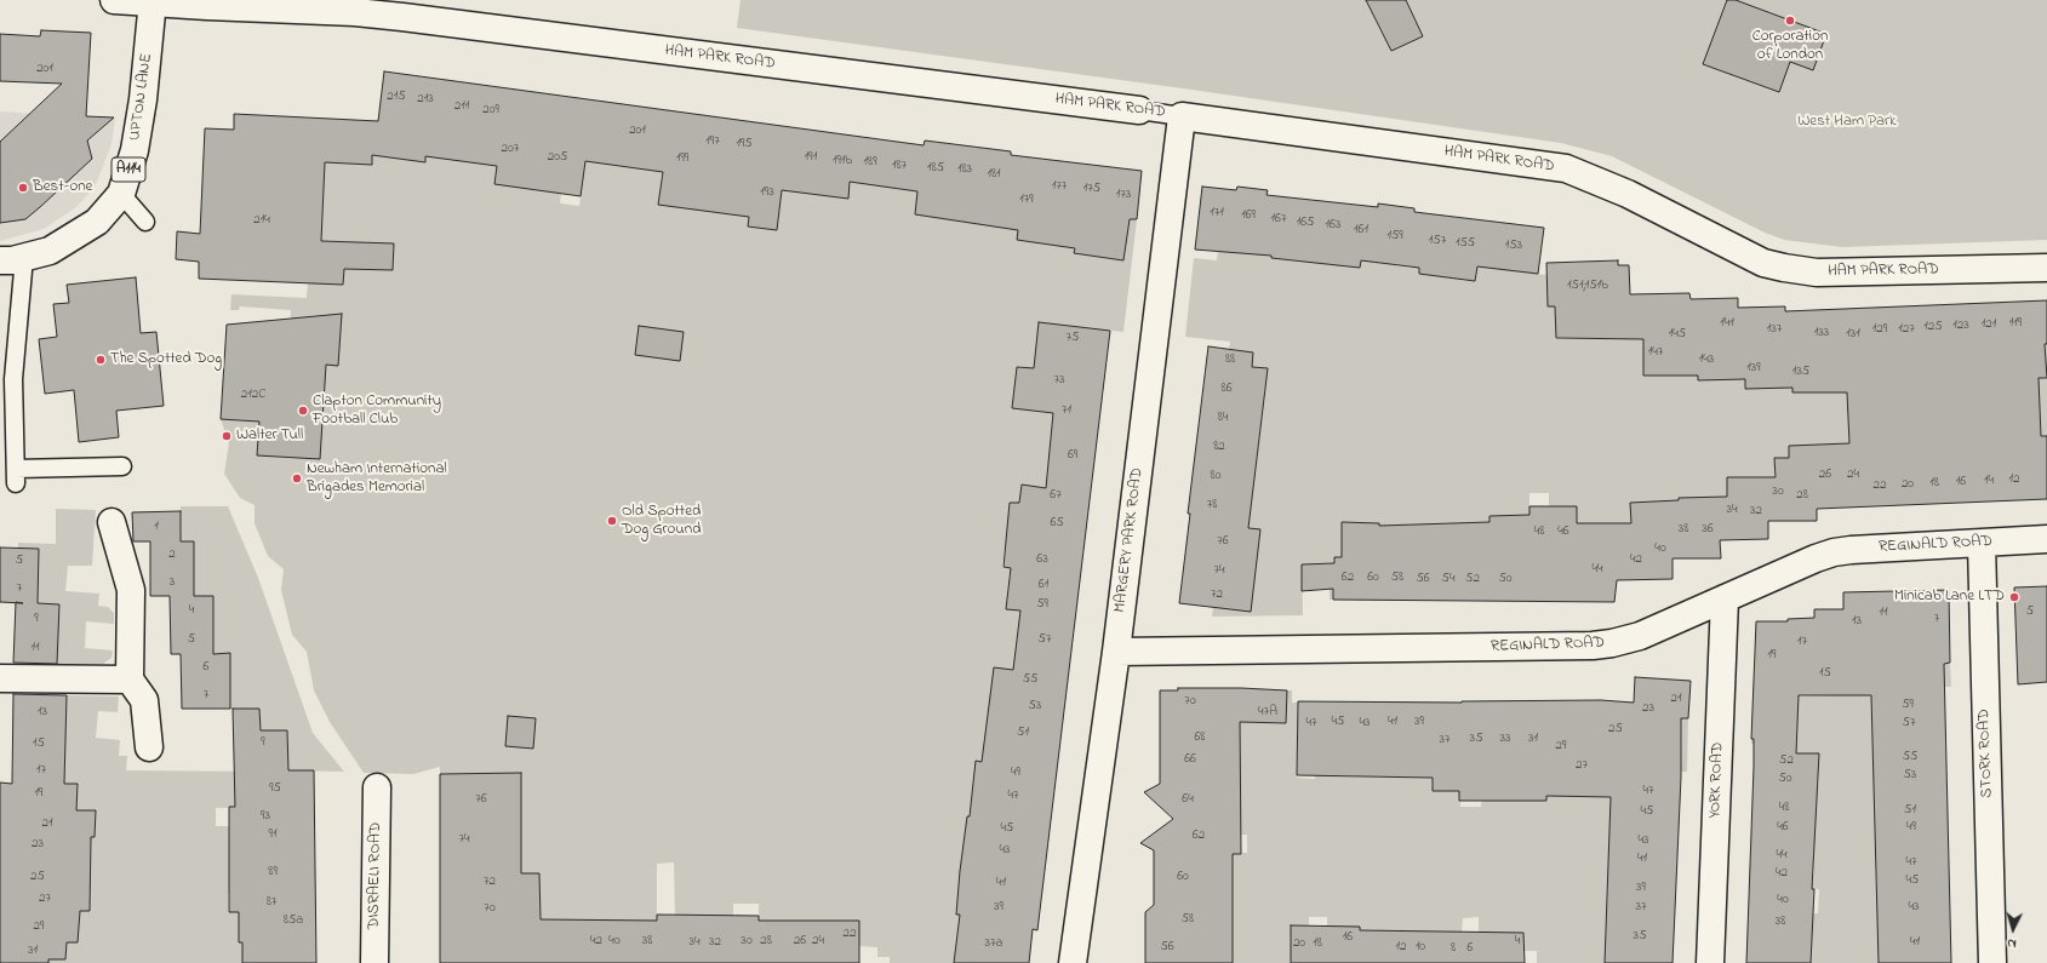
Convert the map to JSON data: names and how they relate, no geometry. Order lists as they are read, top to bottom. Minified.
{"streets":{"street":["HAM PARK ROAD","UPTON LANE","A114","MARGERY PARK ROAD","REGINALD ROAD","STORK ROAD","YORK ROAD","DISRAELI ROAD"]},"crossings":[["HAM PARK ROAD","UPTON LANE"],["HAM PARK ROAD","MARGERY PARK ROAD"],["MARGERY PARK ROAD","REGINALD ROAD"],["REGINALD ROAD","STORK ROAD"],["REGINALD ROAD","YORK ROAD"]],"parks":["West Ham Park"],"places":["Corporation of London","Best-one","The Spotted Dog","Clapton Community Football Club","Walter Tull","Newham International Brigades Memorial","Old Spotted Dog Ground","Minicab Lane LTD"],"house_numbers":["201","215","213","211","209","201","197","195","207","205","191","199","191b","189","187","185","183","181","177","175","193","173","179","171","169","167","214","165","163","161","159","157","155","153","151;151b","141","119","121","123","125","137","129","127","133","145","131","75","147","88","143","139","135","73","86","212C","71","84","82","69","26","24","80","12","14","16","18","20","22","30","67","28","78","34","32","65","1","38","36","48","46","76","40","2","63","42","5","44","74","62","60","58","56","54","52","50","3","61","7","72","59","4","5","11","9","7","13","5","57","17","11","19","6","15","55","7","21","70","59","53","23","13","47A","45","41","39","47","43","57","25","51","68","35","33","31","37","9","15","29","55","66","52","27","17","49","53","50","95","47","19","47","76","64","48","51","45","93","21","46","49","45","91","62","74","43","23","43","44","41","47","89","42","25","60","45","72","41","39","27","40","87","39","37","43","70","58","85a","38","29","22","35","16","42","40","38","30","28","26","24","4","34","32","41","37a","20","18","56","12","10","8","6","31"],"north":"bottom"}
